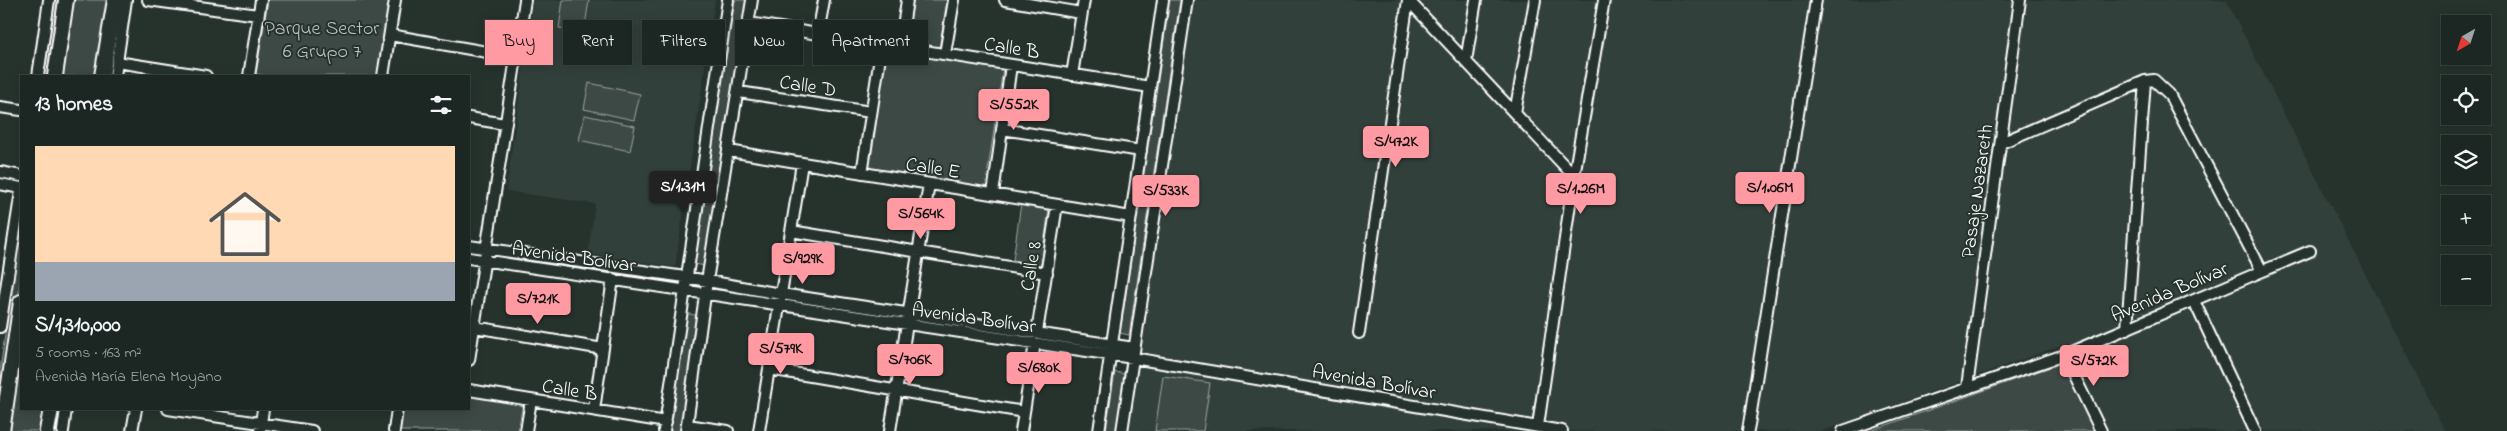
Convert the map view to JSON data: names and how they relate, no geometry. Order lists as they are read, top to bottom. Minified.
{"streets":{"street":["Calle B","Calle D","Calle E","Pasaje Nazareth","Avenida Bolívar","Calle 8"]},"crossings":[["Calle E","Calle 8"],["Pasaje Nazareth","Avenida Bolívar"],["Avenida Bolívar","Calle 8"]],"parks":["Parque Sector 6 Grupo 7"],"north":"bottom left","page":{"map_buttons":["+","−"],"chip":["Buy","Rent","Filters","New","Apartment"],"heading":"13 homes","price":["S/552K","S/472K","S/1.31M","S/1.06M","S/1.26M","S/533K","S/564K","S/929K","S/721K","S/579K","S/706K","S/572K","S/680K"],"list":[{"name":"S/1,310,000","note":"5 rooms · 163 m² · Avenida María Elena Moyano"}]}}
